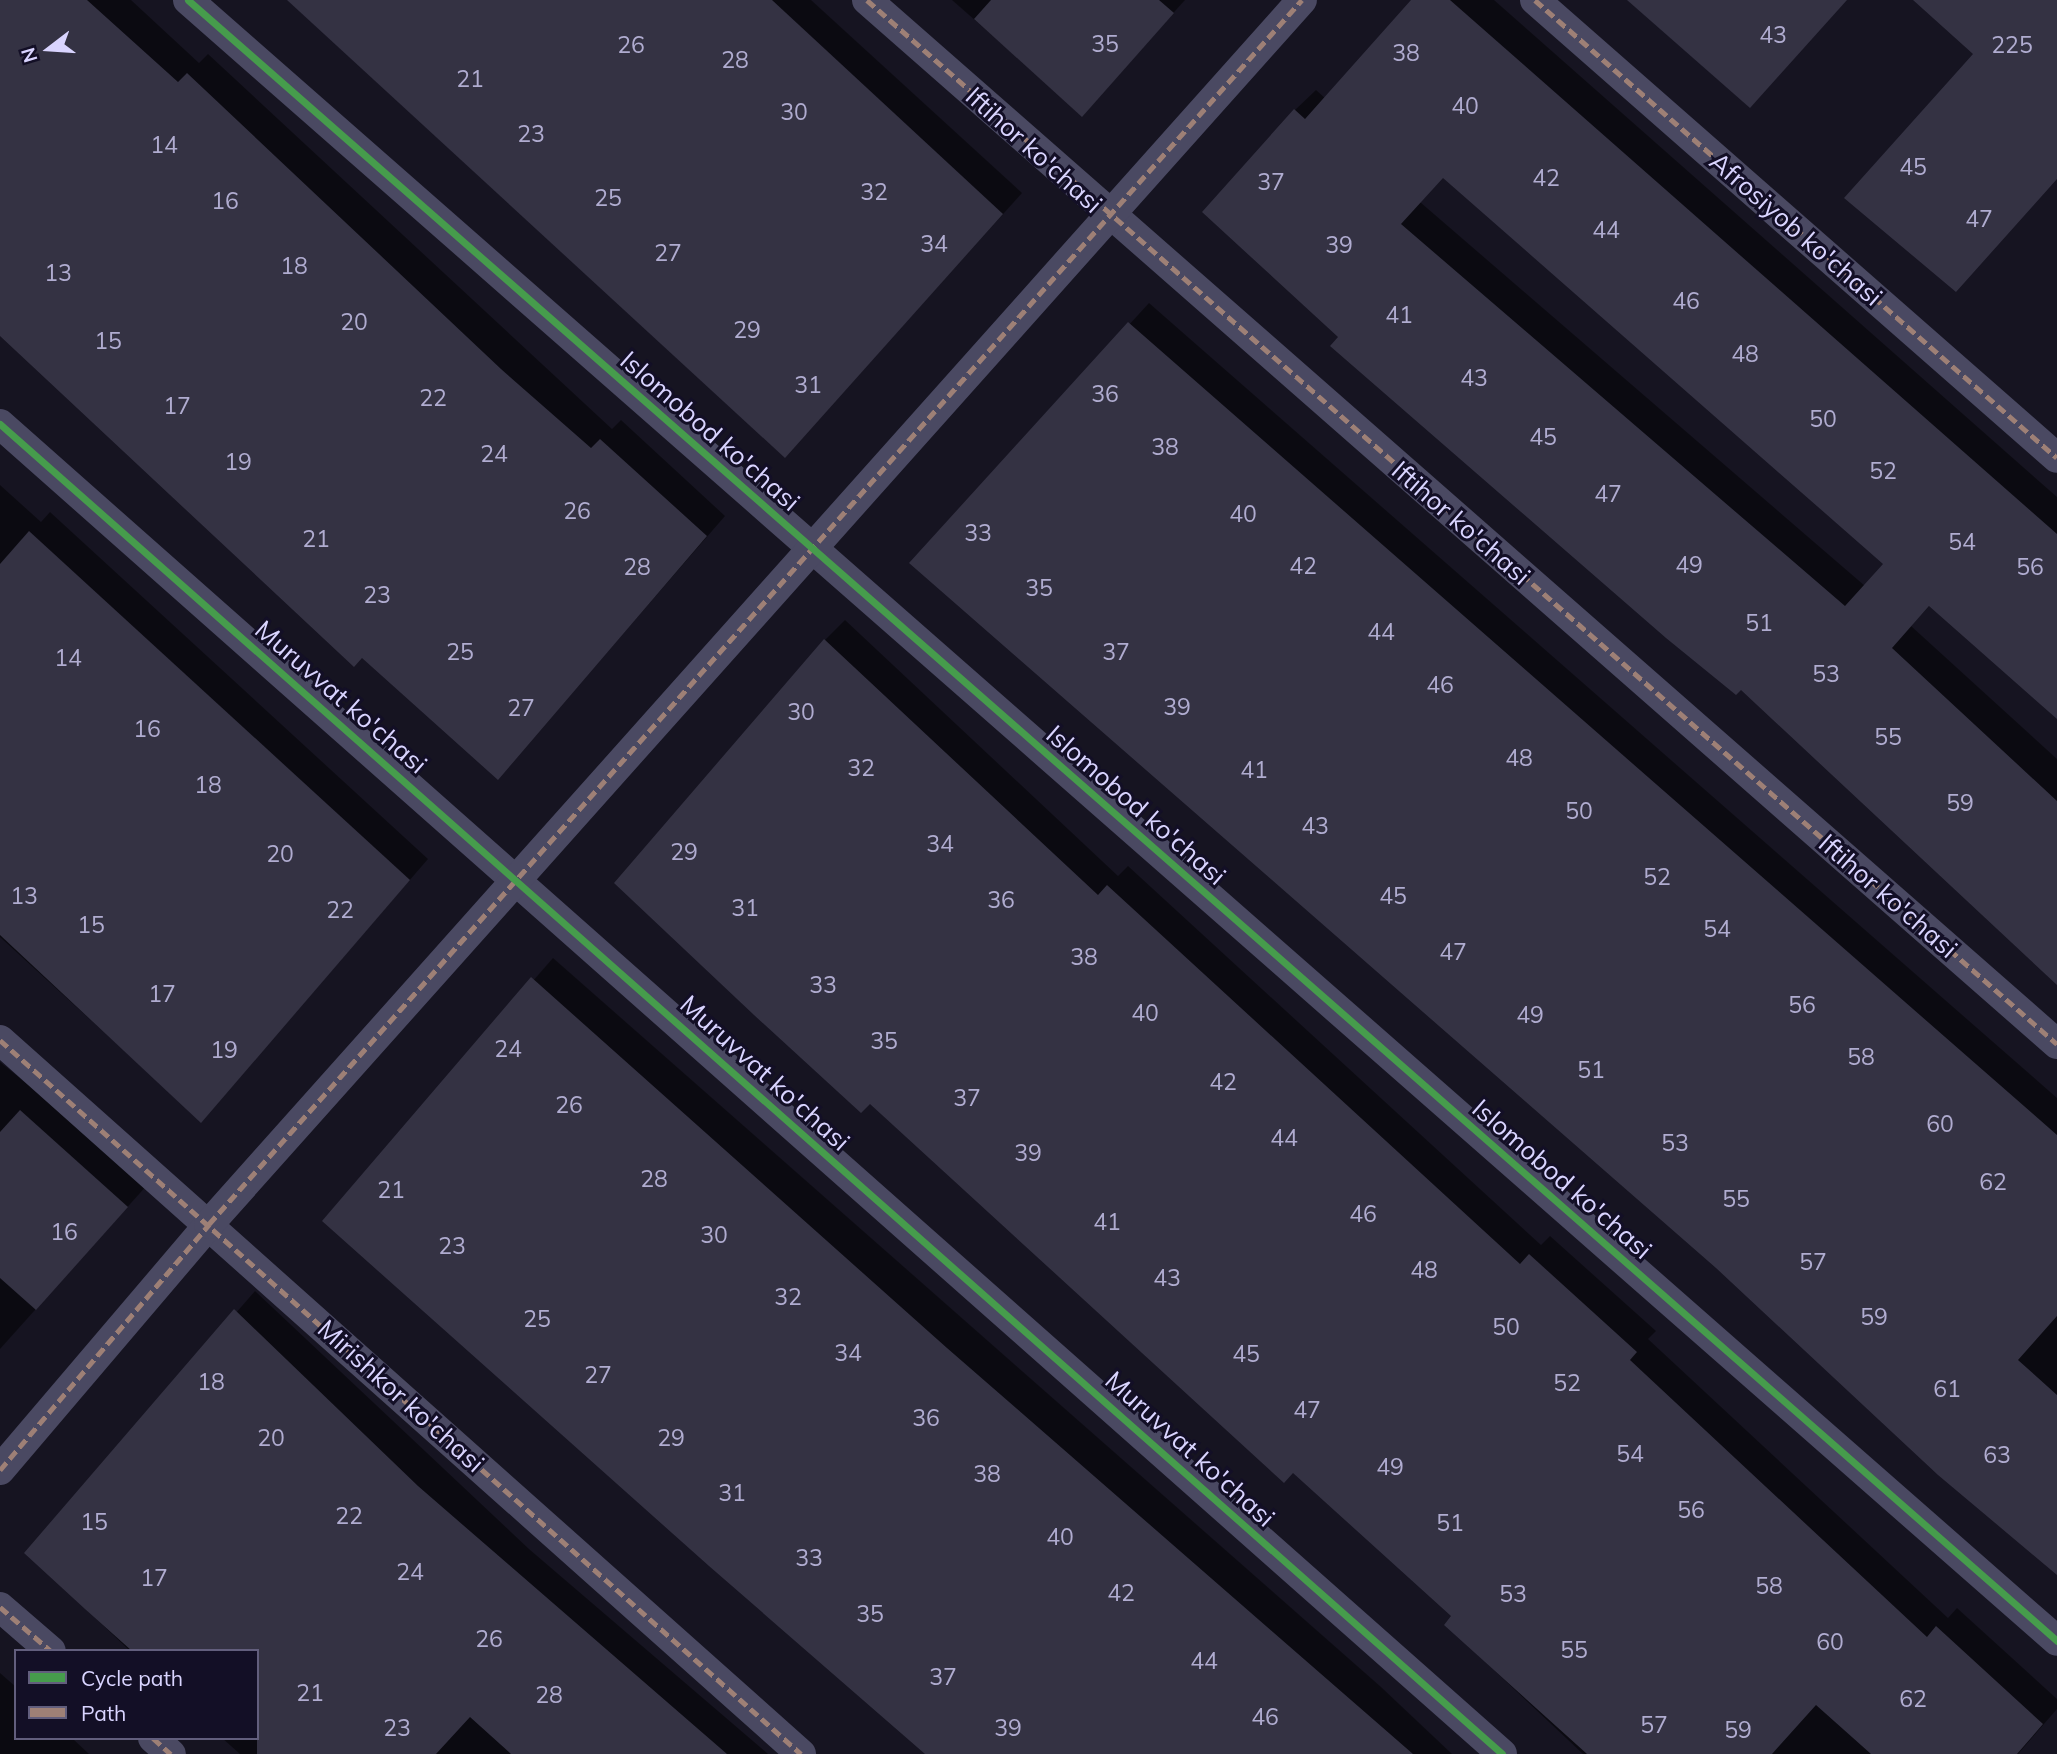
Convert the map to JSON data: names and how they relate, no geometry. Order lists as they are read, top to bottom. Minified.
{"streets":{"street":["Iftihor ko'chasi","Afrosiyob ko'chasi","Islomobod ko'chasi","Muruvvat ko'chasi","Mirishkor ko'chasi"]},"house_numbers":["43","35","26","225","38","28","21","40","30","23","14","45","42","37","32","25","16","47","44","34","39","27","18","13","46","41","20","29","15","48","43","31","36","22","17","50","45","38","24","19","52","47","26","40","33","21","54","49","42","28","56","35","23","51","44","25","37","14","53","46","39","27","30","16","55","48","32","41","18","59","50","43","34","29","20","52","13","45","36","31","22","15","54","47","38","33","17","56","40","49","35","24","19","58","51","42","37","26","60","44","53","39","28","62","21","55","46","41","16","30","23","57","48","43","32","59","25","50","34","45","27","18","52","61","47","36","20","29","54","63","49","38","31","56","22","15","51","40","33","24","17","58","42","53","35","26","60","55","44","37","21","28","62","46","57","23","39","59"],"legend":["Cycle path","Path"],"north":"left"}
